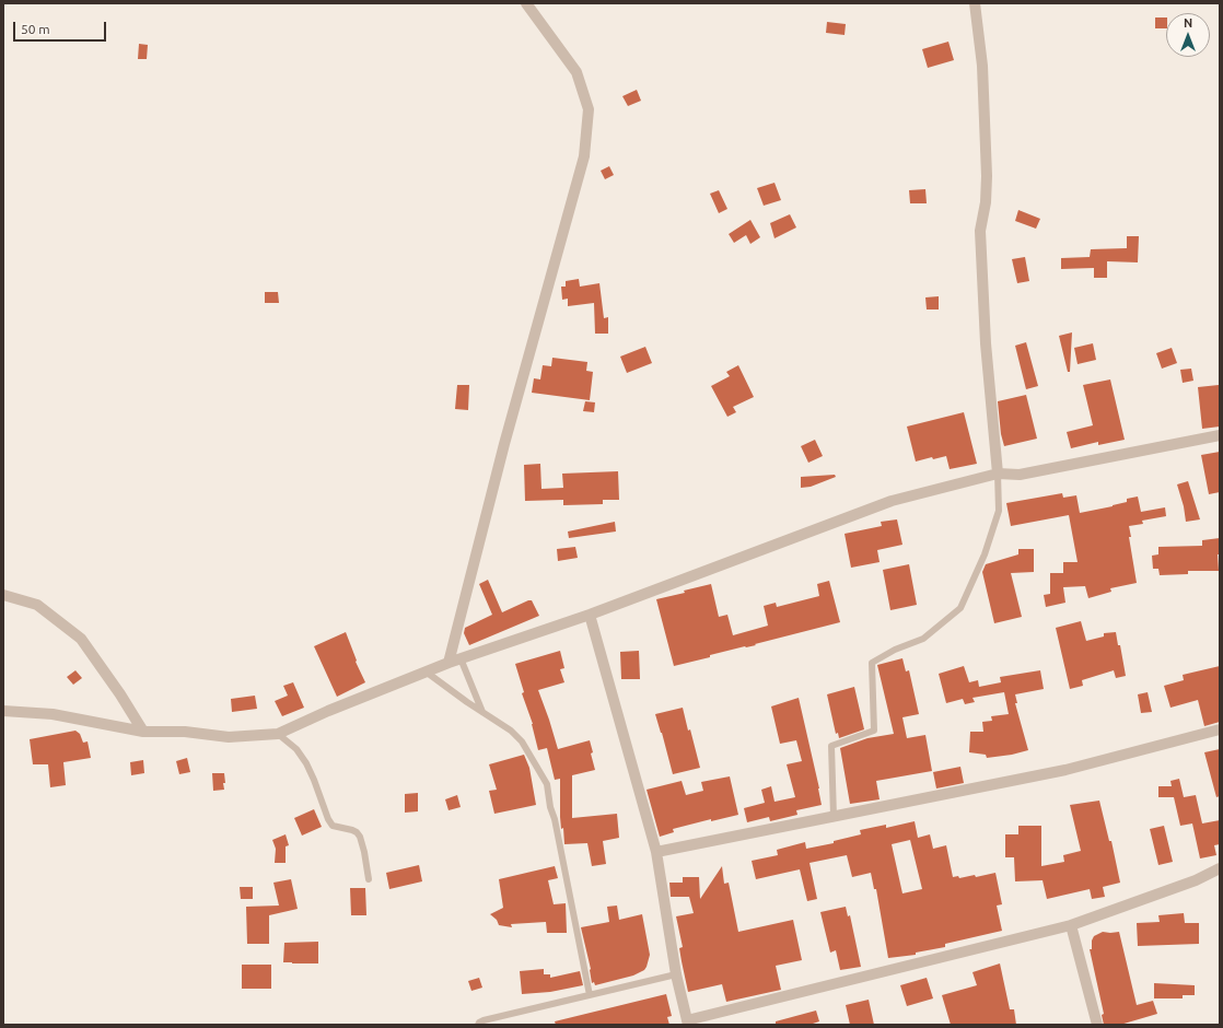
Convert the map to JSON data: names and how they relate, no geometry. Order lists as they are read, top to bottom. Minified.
{"scale_bar":"50 m","north":"top"}
